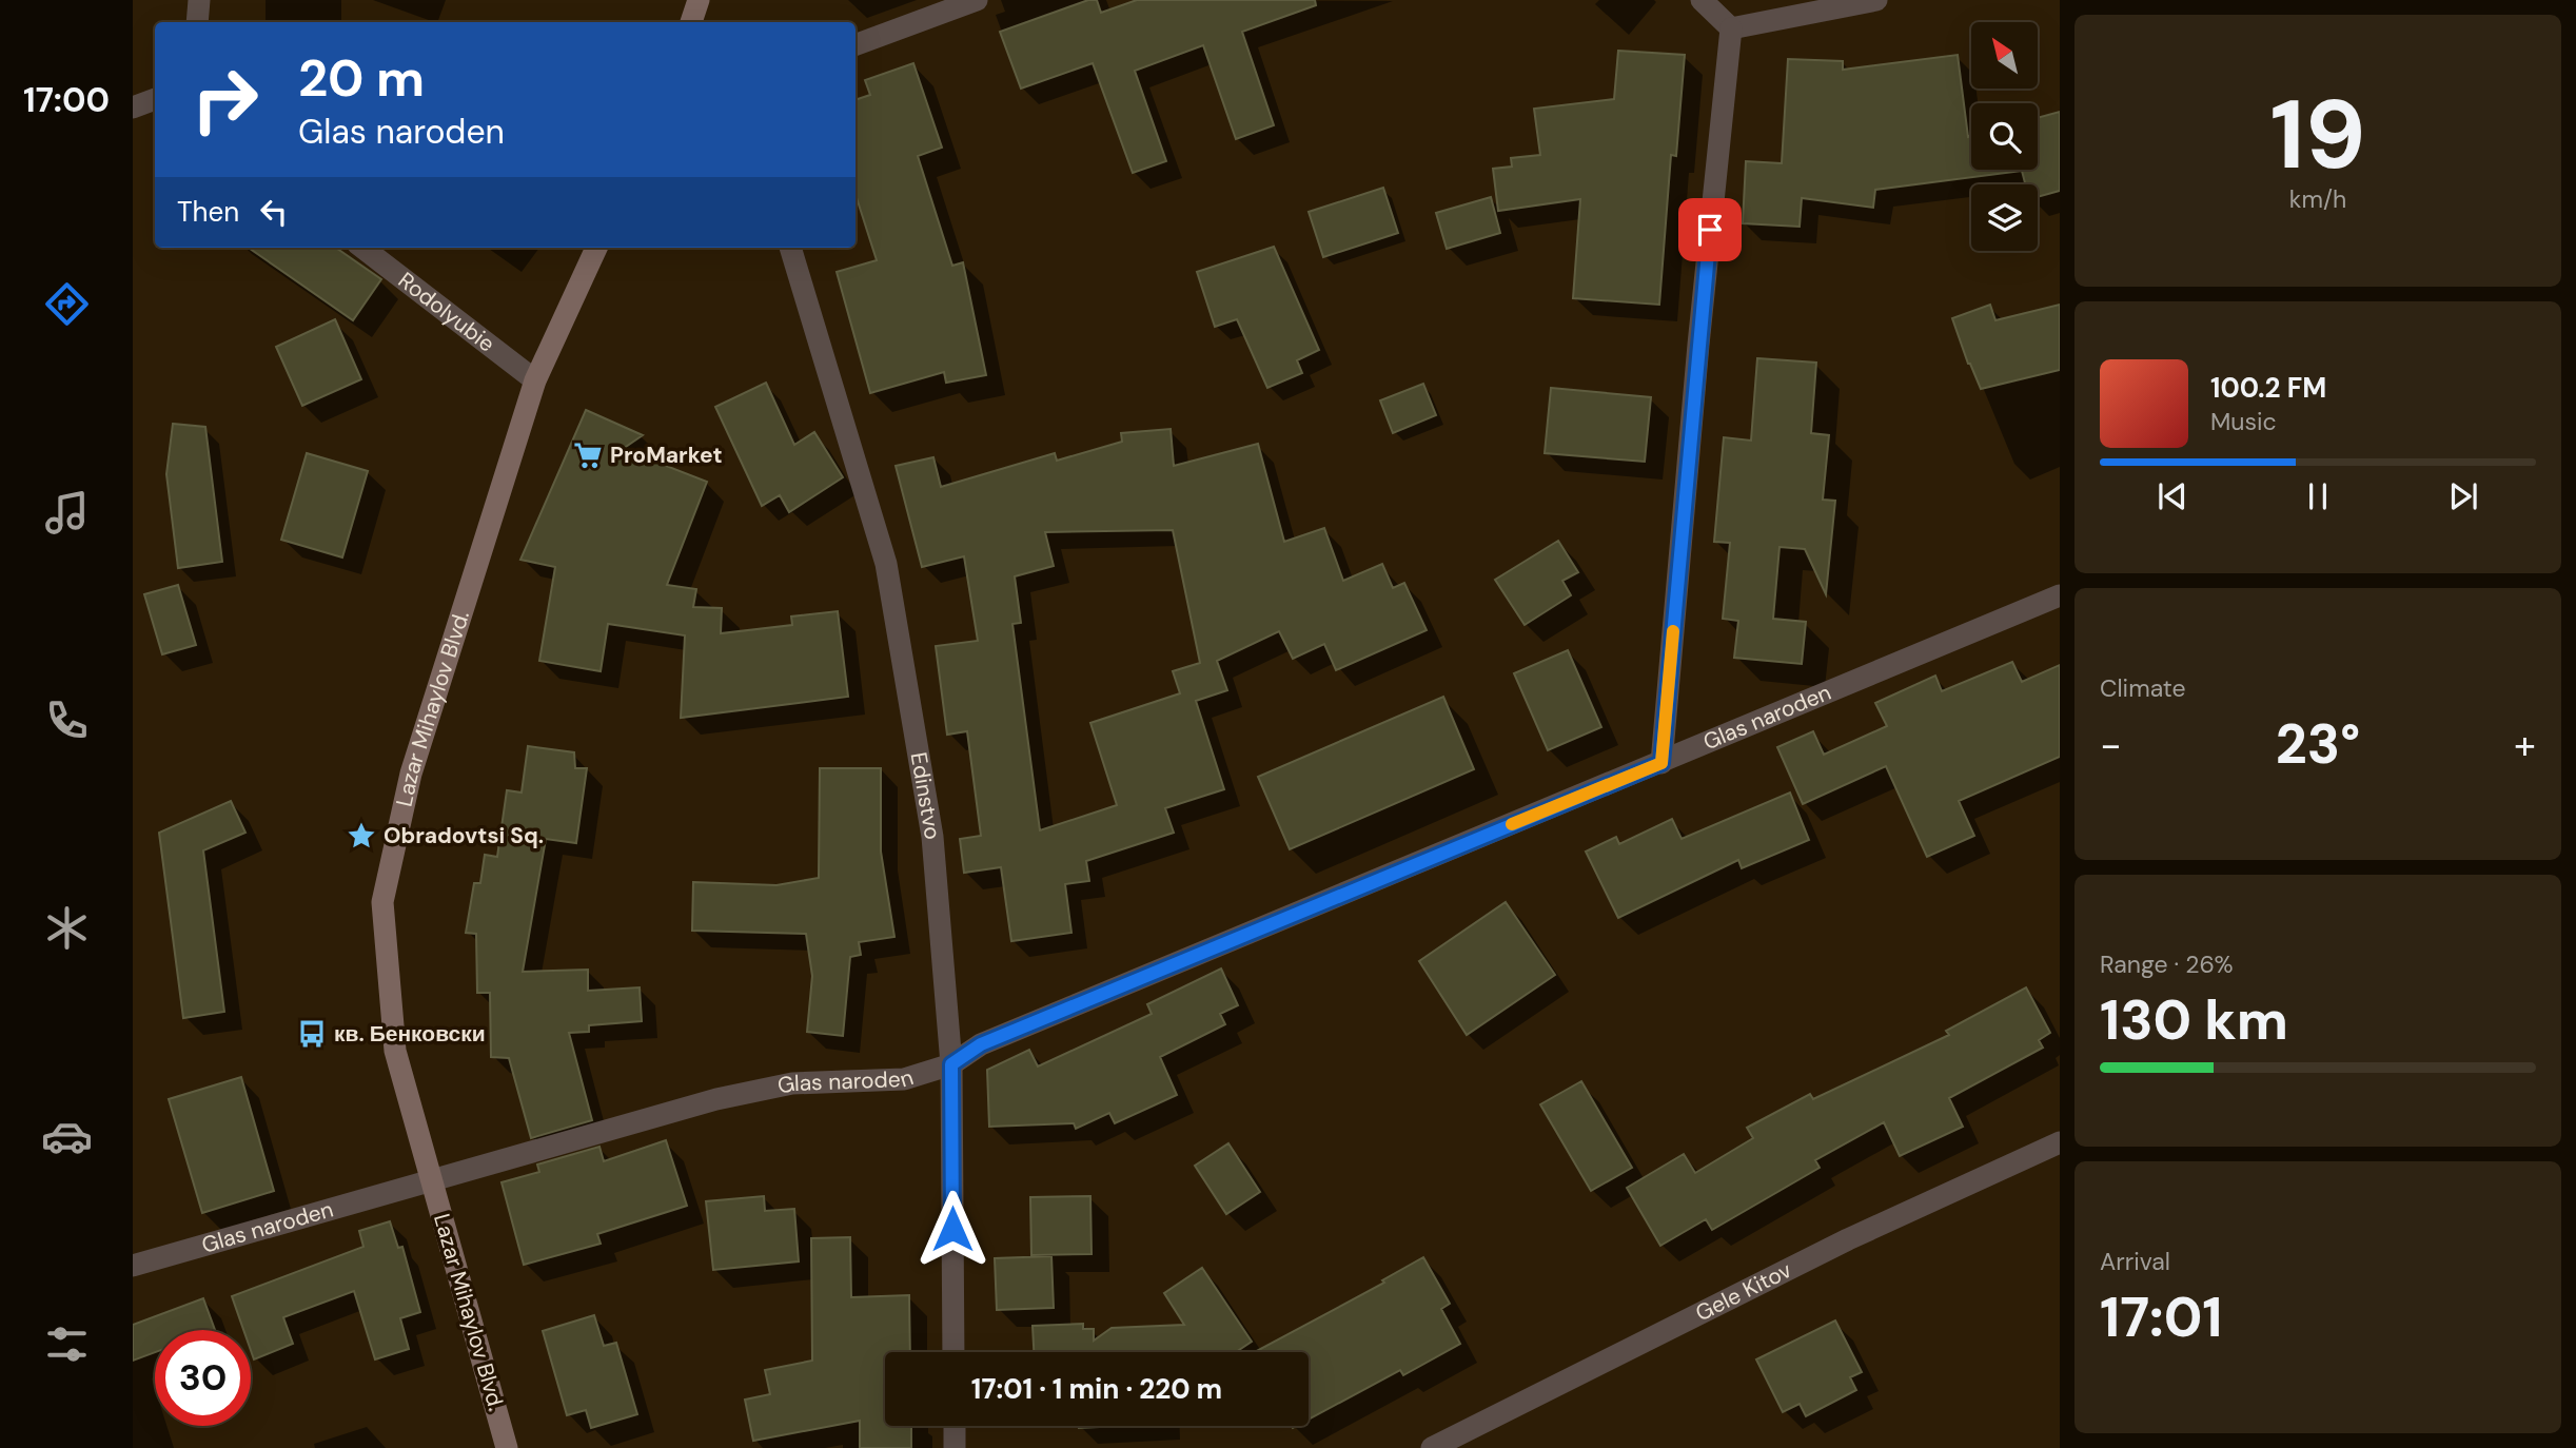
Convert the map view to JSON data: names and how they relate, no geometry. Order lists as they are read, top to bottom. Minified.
{"streets":{"street":["Rodolyubie","Lazar Mihaylov Blvd.","Glas naroden","Edinstvo","Gele Kitov"]},"crossings":[["Rodolyubie","Lazar Mihaylov Blvd."],["Lazar Mihaylov Blvd.","Glas naroden"],["Glas naroden","Edinstvo"]],"places":{"supermarket":["ProMarket"],"place":["Obradovtsi Sq."],"bus stop":["кв. Бенковски"]},"north":"top left","page":{"tabs":"17:00","tile":[["19","km/h"],"Climate",["Range · 26%","130 km"],["Arrival","17:01"]],"turn":["20 m","Glas naroden"],"then":"Then","song":["100.2 FM","Music"],"heat":["−","23°","+"],"limit":"30","trip":"17:01 · 1 min · 220 m"}}
